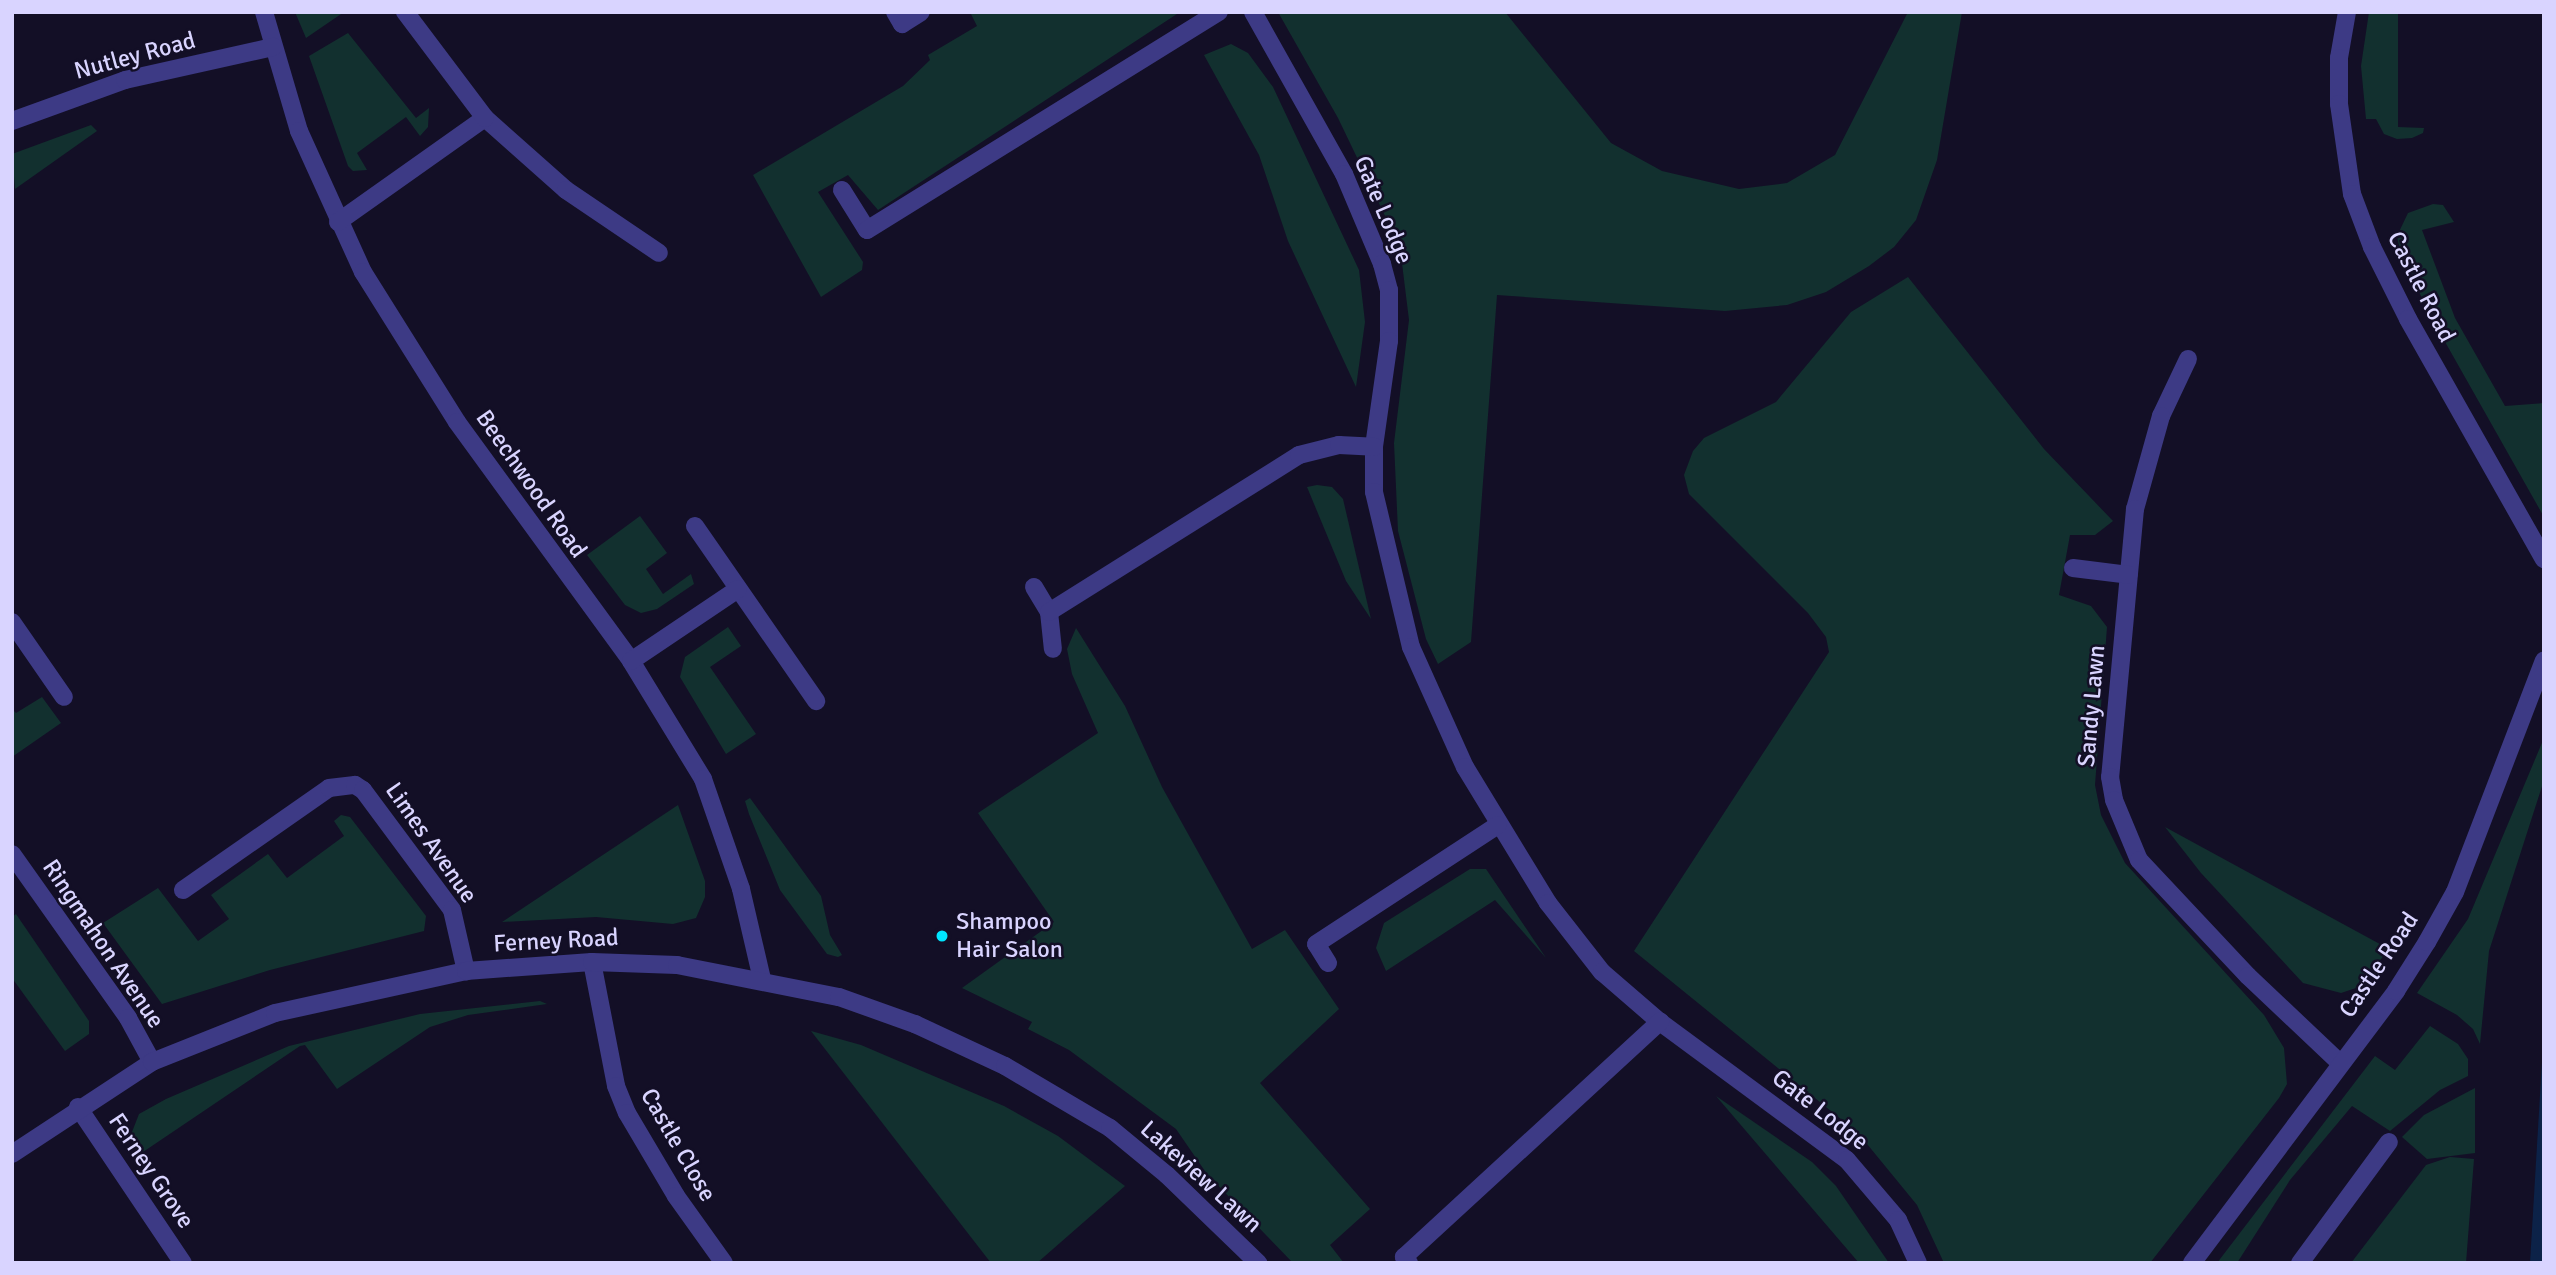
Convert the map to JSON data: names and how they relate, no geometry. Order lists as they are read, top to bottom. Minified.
{"streets":{"street":["Nutley Road","Gate Lodge","Castle Road","Beechwood Road","Sandy Lawn","Limes Avenue","Ferney Road","Ringmahon Avenue","Castle Close","Ferney Grove","Lakeview Lawn"]},"crossings":[["Nutley Road","Beechwood Road"],["Castle Road","Sandy Lawn"],["Beechwood Road","Ferney Road"],["Limes Avenue","Ferney Road"],["Ferney Road","Ringmahon Avenue"],["Ferney Road","Castle Close"],["Ferney Road","Ferney Grove"],["Ferney Road","Lakeview Lawn"]],"places":["Shampoo Hair Salon"]}
